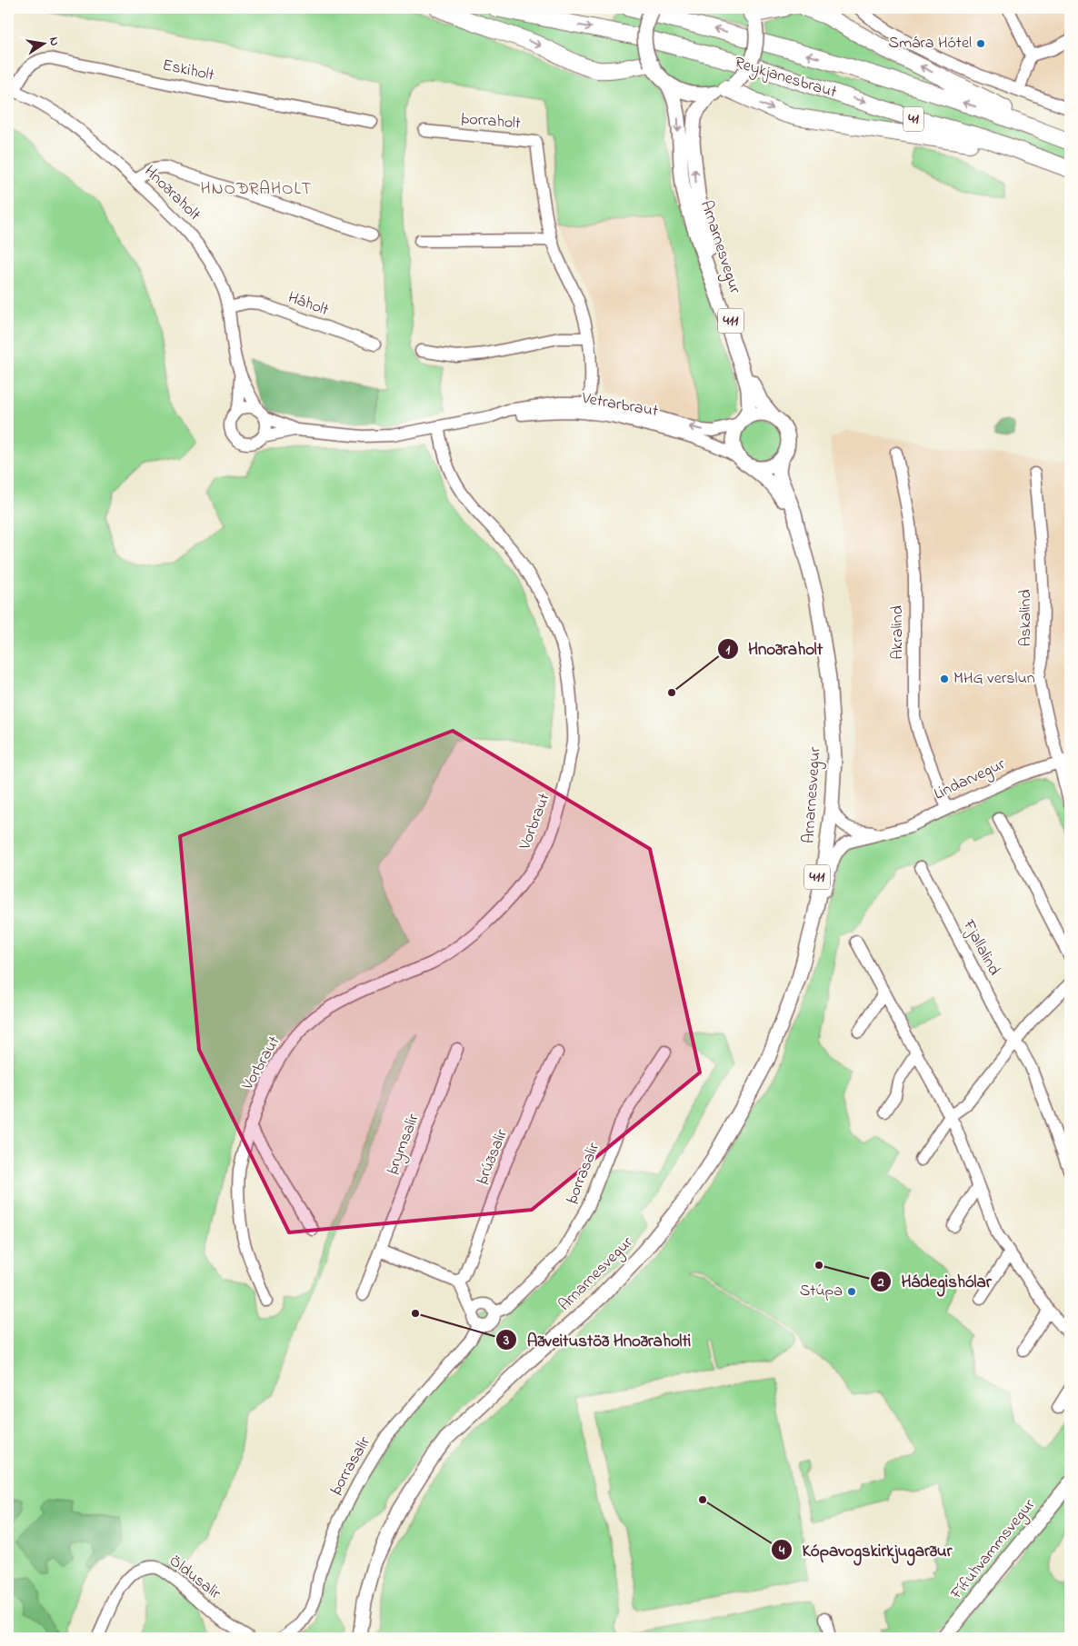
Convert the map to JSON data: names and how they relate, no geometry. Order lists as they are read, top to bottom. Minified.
{"streets":{"highway":["Reykjanesbraut","41"],"main road":["Arnarnesvegur","411","Fífuhvammsvegur"],"street":["Eskiholt","Þorraholt","Hnoðraholt","Háholt","Vetrarbraut","Askalind","Akralind","Lindarvegur","Vorbraut","Fjallalind","Þrymsalir","Þrúðsalir","Þorrasalir","Öldusalir"]},"crossings":[["Eskiholt","Hnoðraholt"],["Þorraholt","Vetrarbraut"],["Hnoðraholt","Háholt"],["Hnoðraholt","Vetrarbraut"],["Arnarnesvegur","411"],["Arnarnesvegur","Vetrarbraut"],["Arnarnesvegur","Lindarvegur"],["411","Vetrarbraut"],["Vetrarbraut","Vorbraut"],["Askalind","Lindarvegur"],["Akralind","Lindarvegur"]],"districts":["HNOÐRAHOLT"],"places":["Smára Hótel","MHG verslun","Hnoðraholt","Hádegishólar","Stúpa","Aðveitustöð Hnoðraholti","Kópavogskirkjugarður"],"north":"right"}
